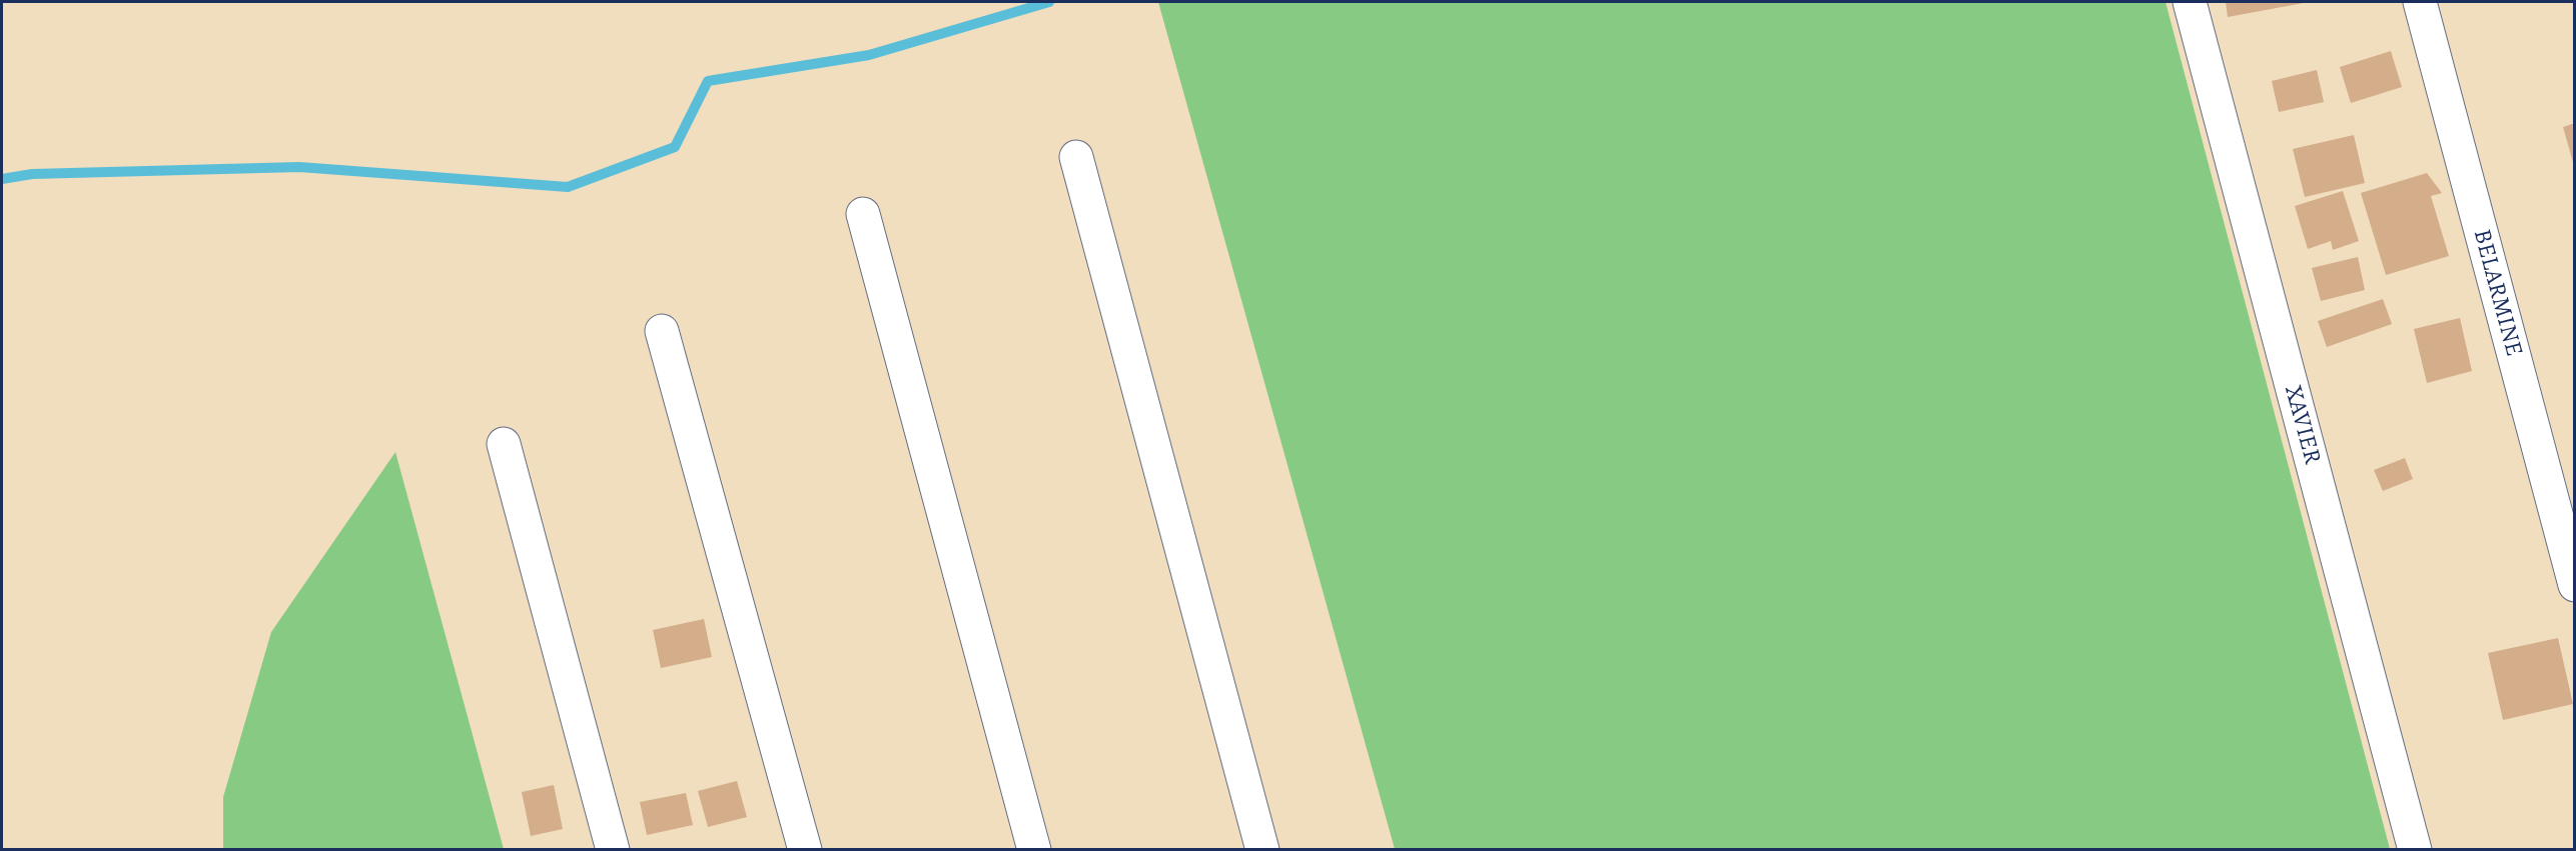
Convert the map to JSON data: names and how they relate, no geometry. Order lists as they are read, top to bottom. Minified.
{"streets":{"street":["BELARMINE","XAVIER"]}}
